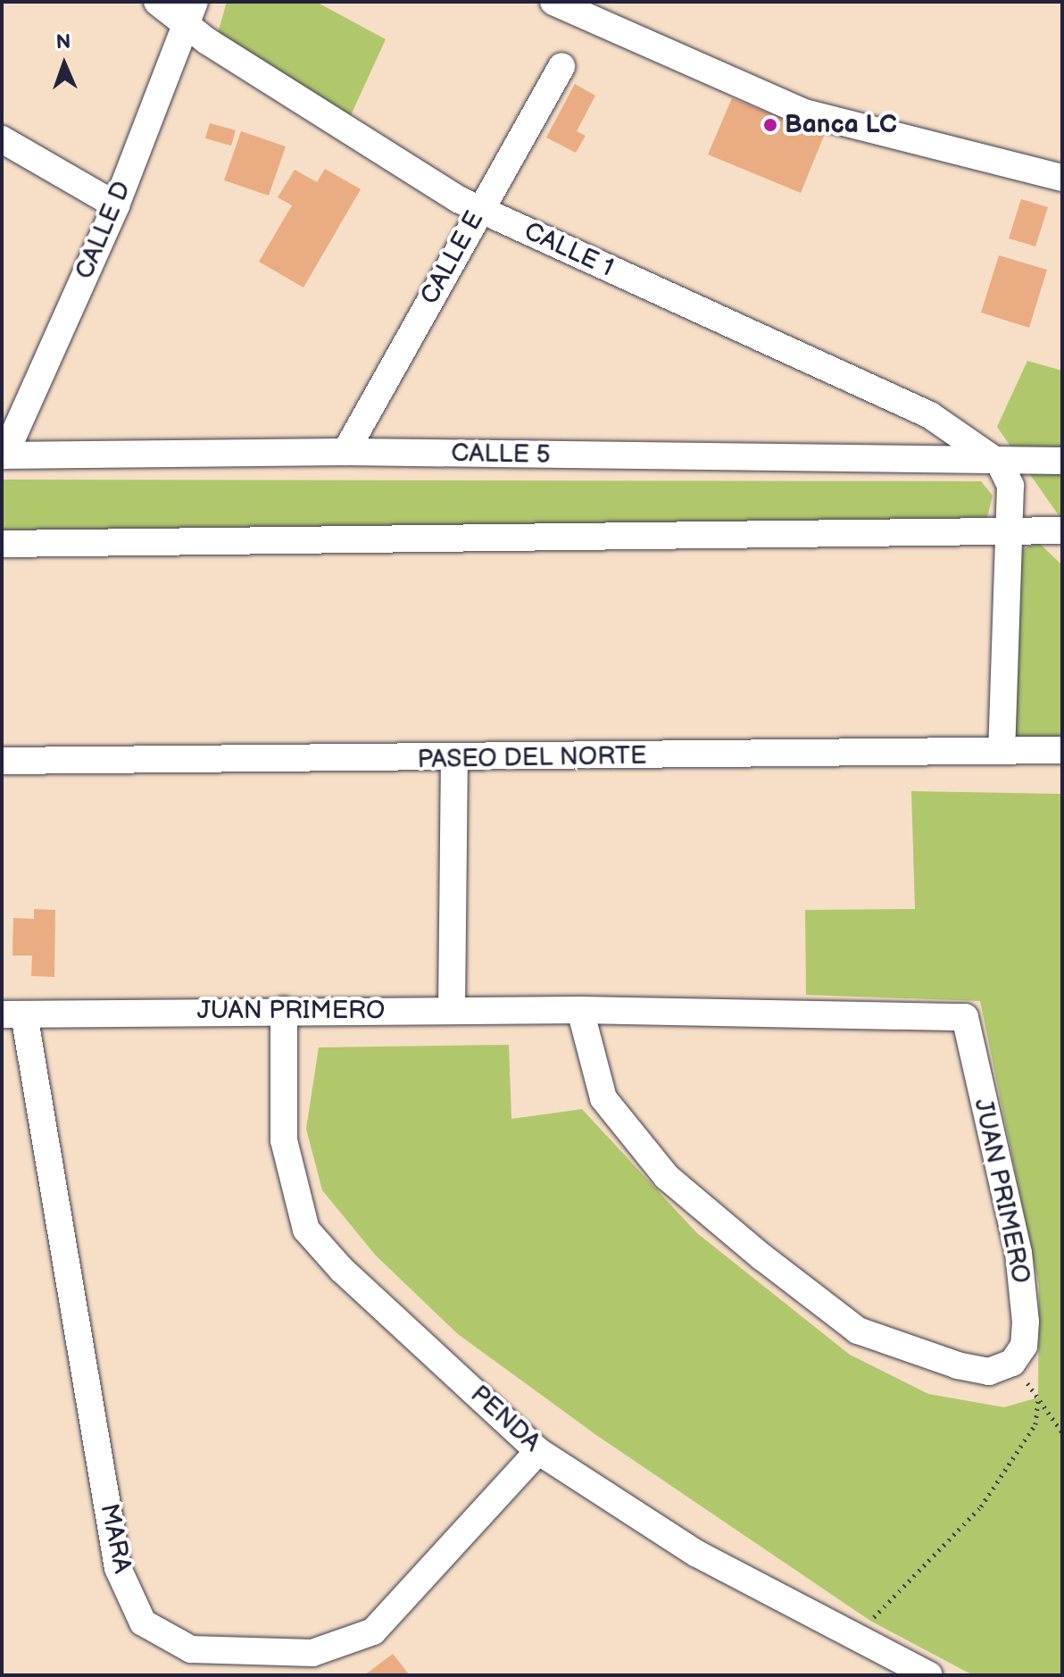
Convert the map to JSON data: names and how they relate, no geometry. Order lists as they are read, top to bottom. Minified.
{"streets":{"street":["CALLE D","CALLE 1","CALLE E","CALLE 5","PASEO DEL NORTE","JUAN PRIMERO","PENDA","MARA"]},"crossings":[["CALLE D","CALLE 1"],["CALLE D","CALLE 5"],["CALLE 1","CALLE E"],["CALLE 1","CALLE 5"],["CALLE E","CALLE 5"],["JUAN PRIMERO","PENDA"],["JUAN PRIMERO","MARA"],["PENDA","MARA"]],"places":["Banca LC"],"north":"top"}
